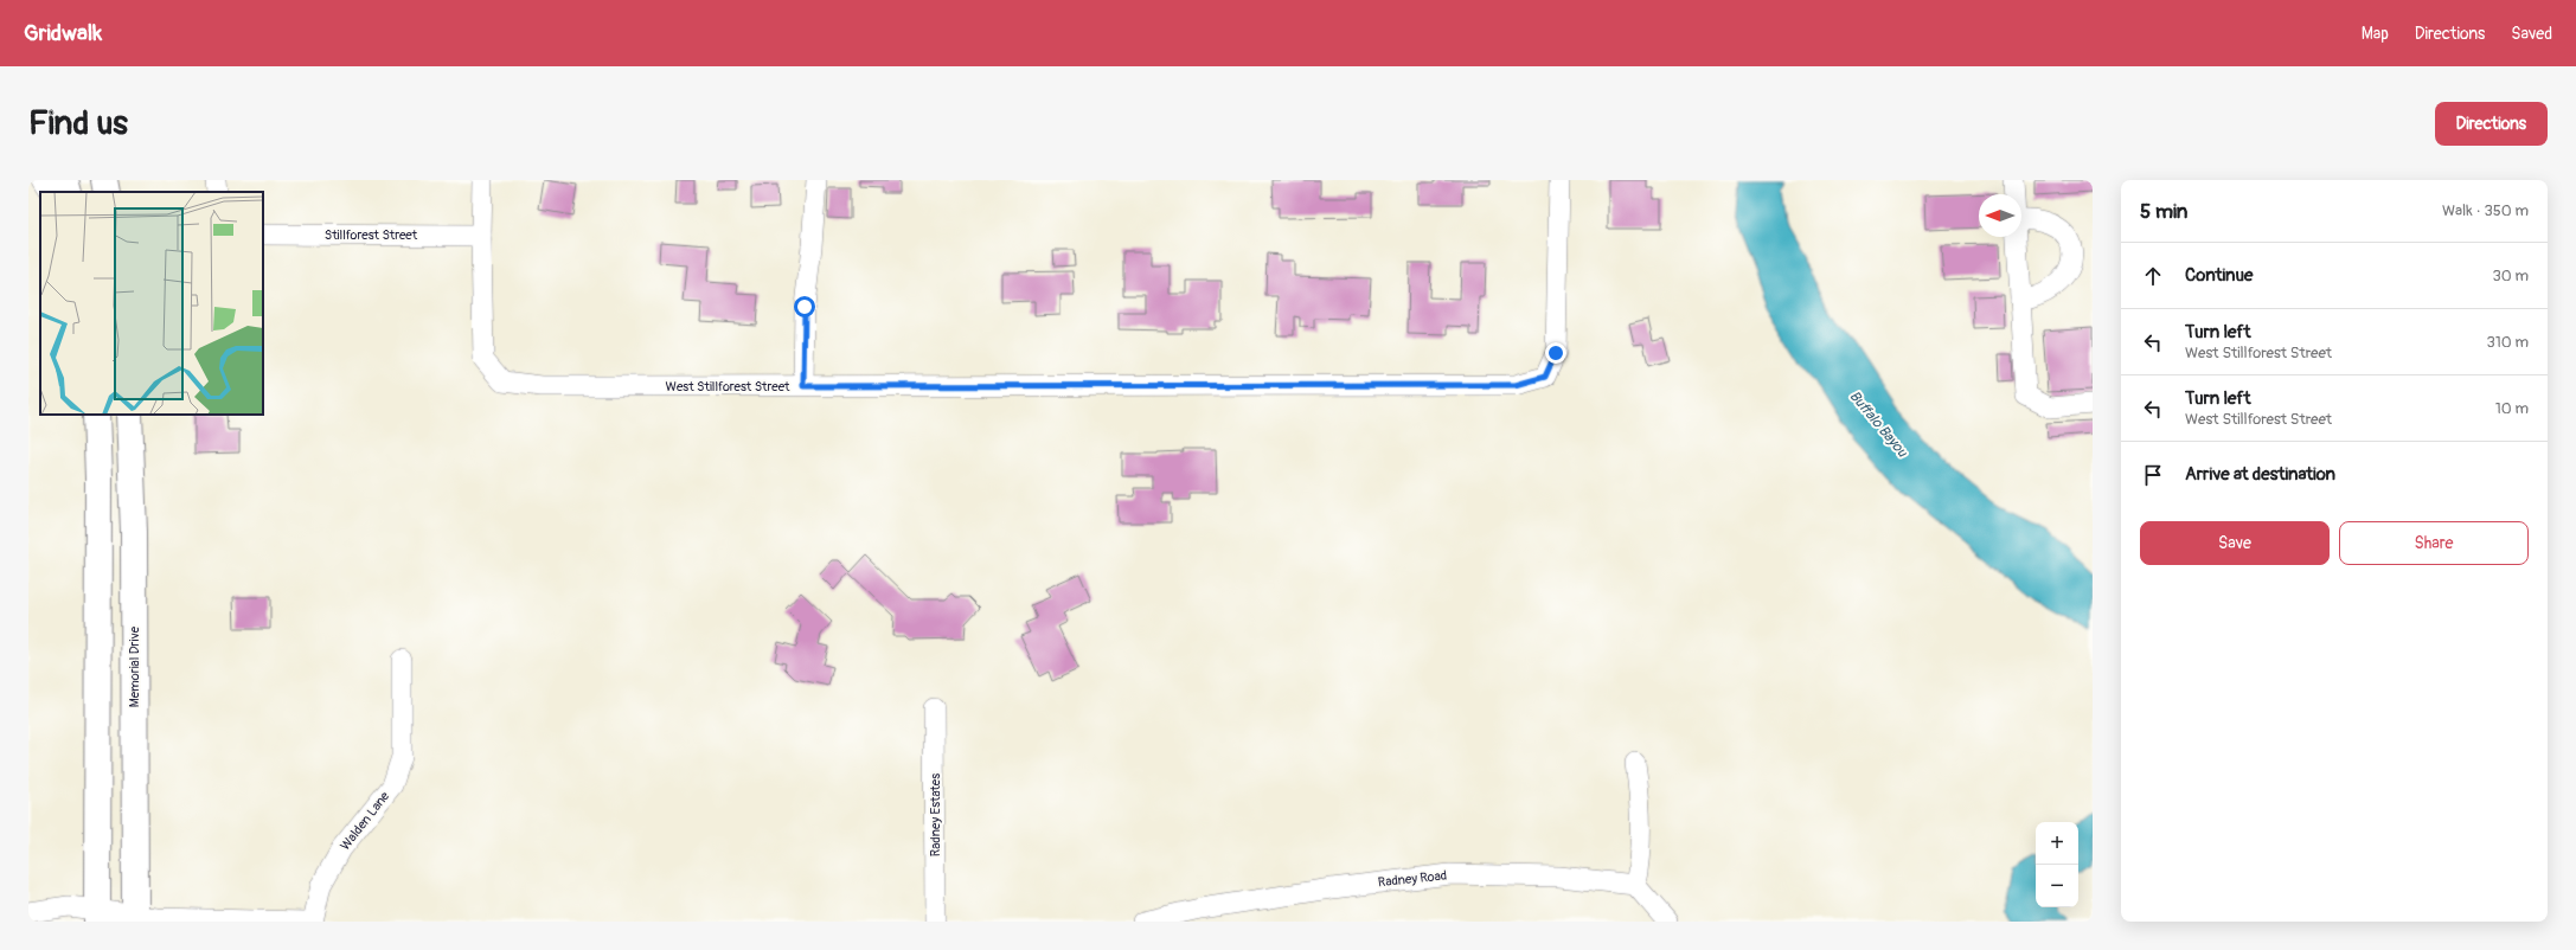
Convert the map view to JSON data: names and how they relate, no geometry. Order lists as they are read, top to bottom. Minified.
{"streets":{"main road":["Memorial Drive"],"street":["Stillforest Street","West Stillforest Street","Radney Estates","Walden Lane","Radney Road"]},"crossings":[["Stillforest Street","West Stillforest Street"]],"water":["Buffalo Bayou"],"north":"left","page":{"header":"Gridwalk","nav":["Map","Directions","Saved"],"buttons":["Directions",["Save","Share"]],"title":"Find us","heading":["5 min","Walk · 350 m"],"list":[["Continue","30 m"],["Turn left","West Stillforest Street","310 m"],["Turn left","West Stillforest Street","10 m"],"Arrive at destination"],"map_buttons":["+","−"]}}
